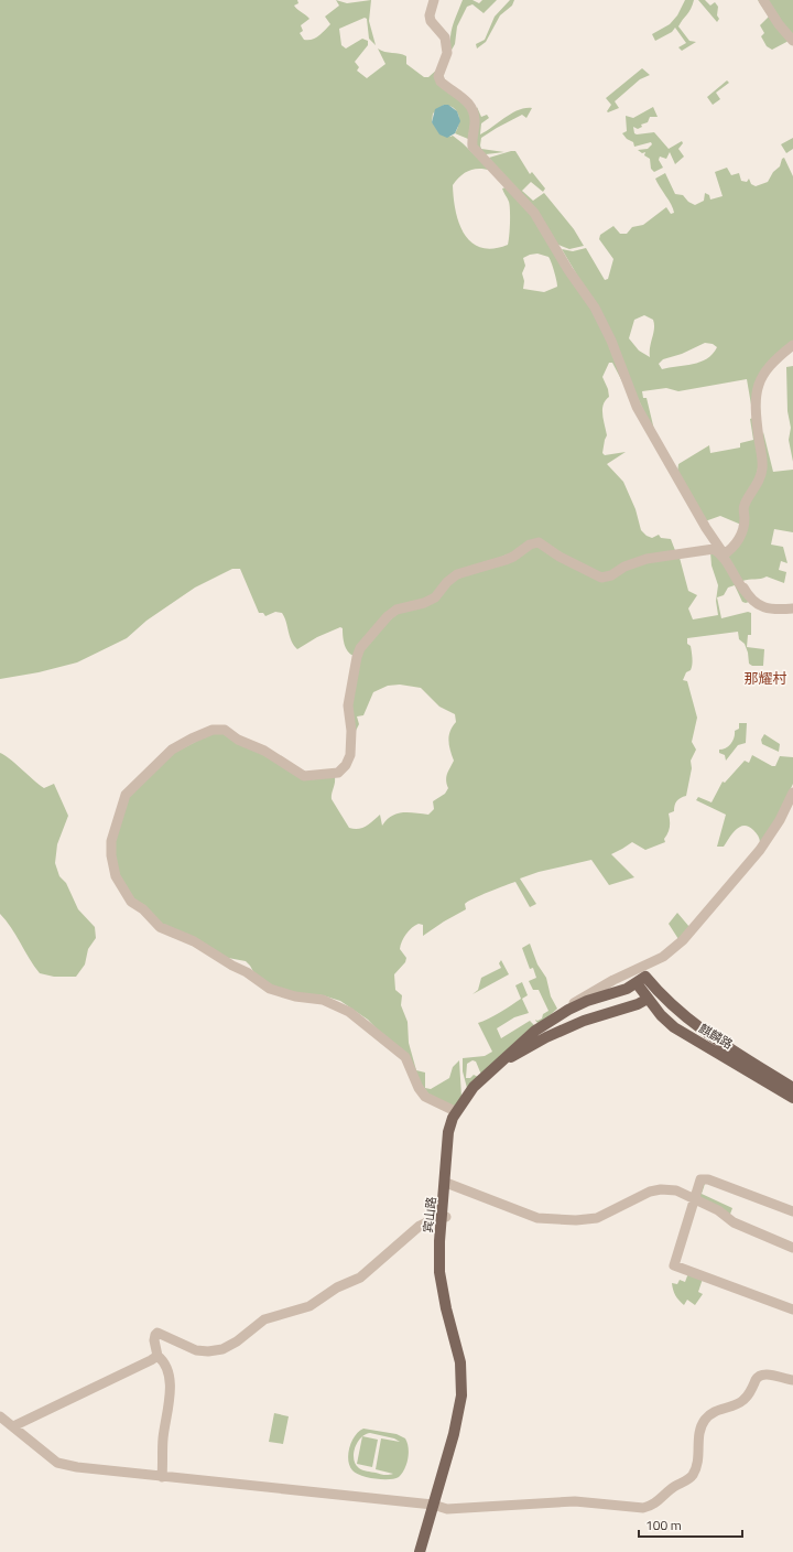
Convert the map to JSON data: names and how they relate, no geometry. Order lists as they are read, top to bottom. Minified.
{"streets":{"main road":["麒麟路","宾山路"]},"crossings":[["麒麟路","宾山路"]],"districts":["那耀村"],"scale_bar":"100 m"}
